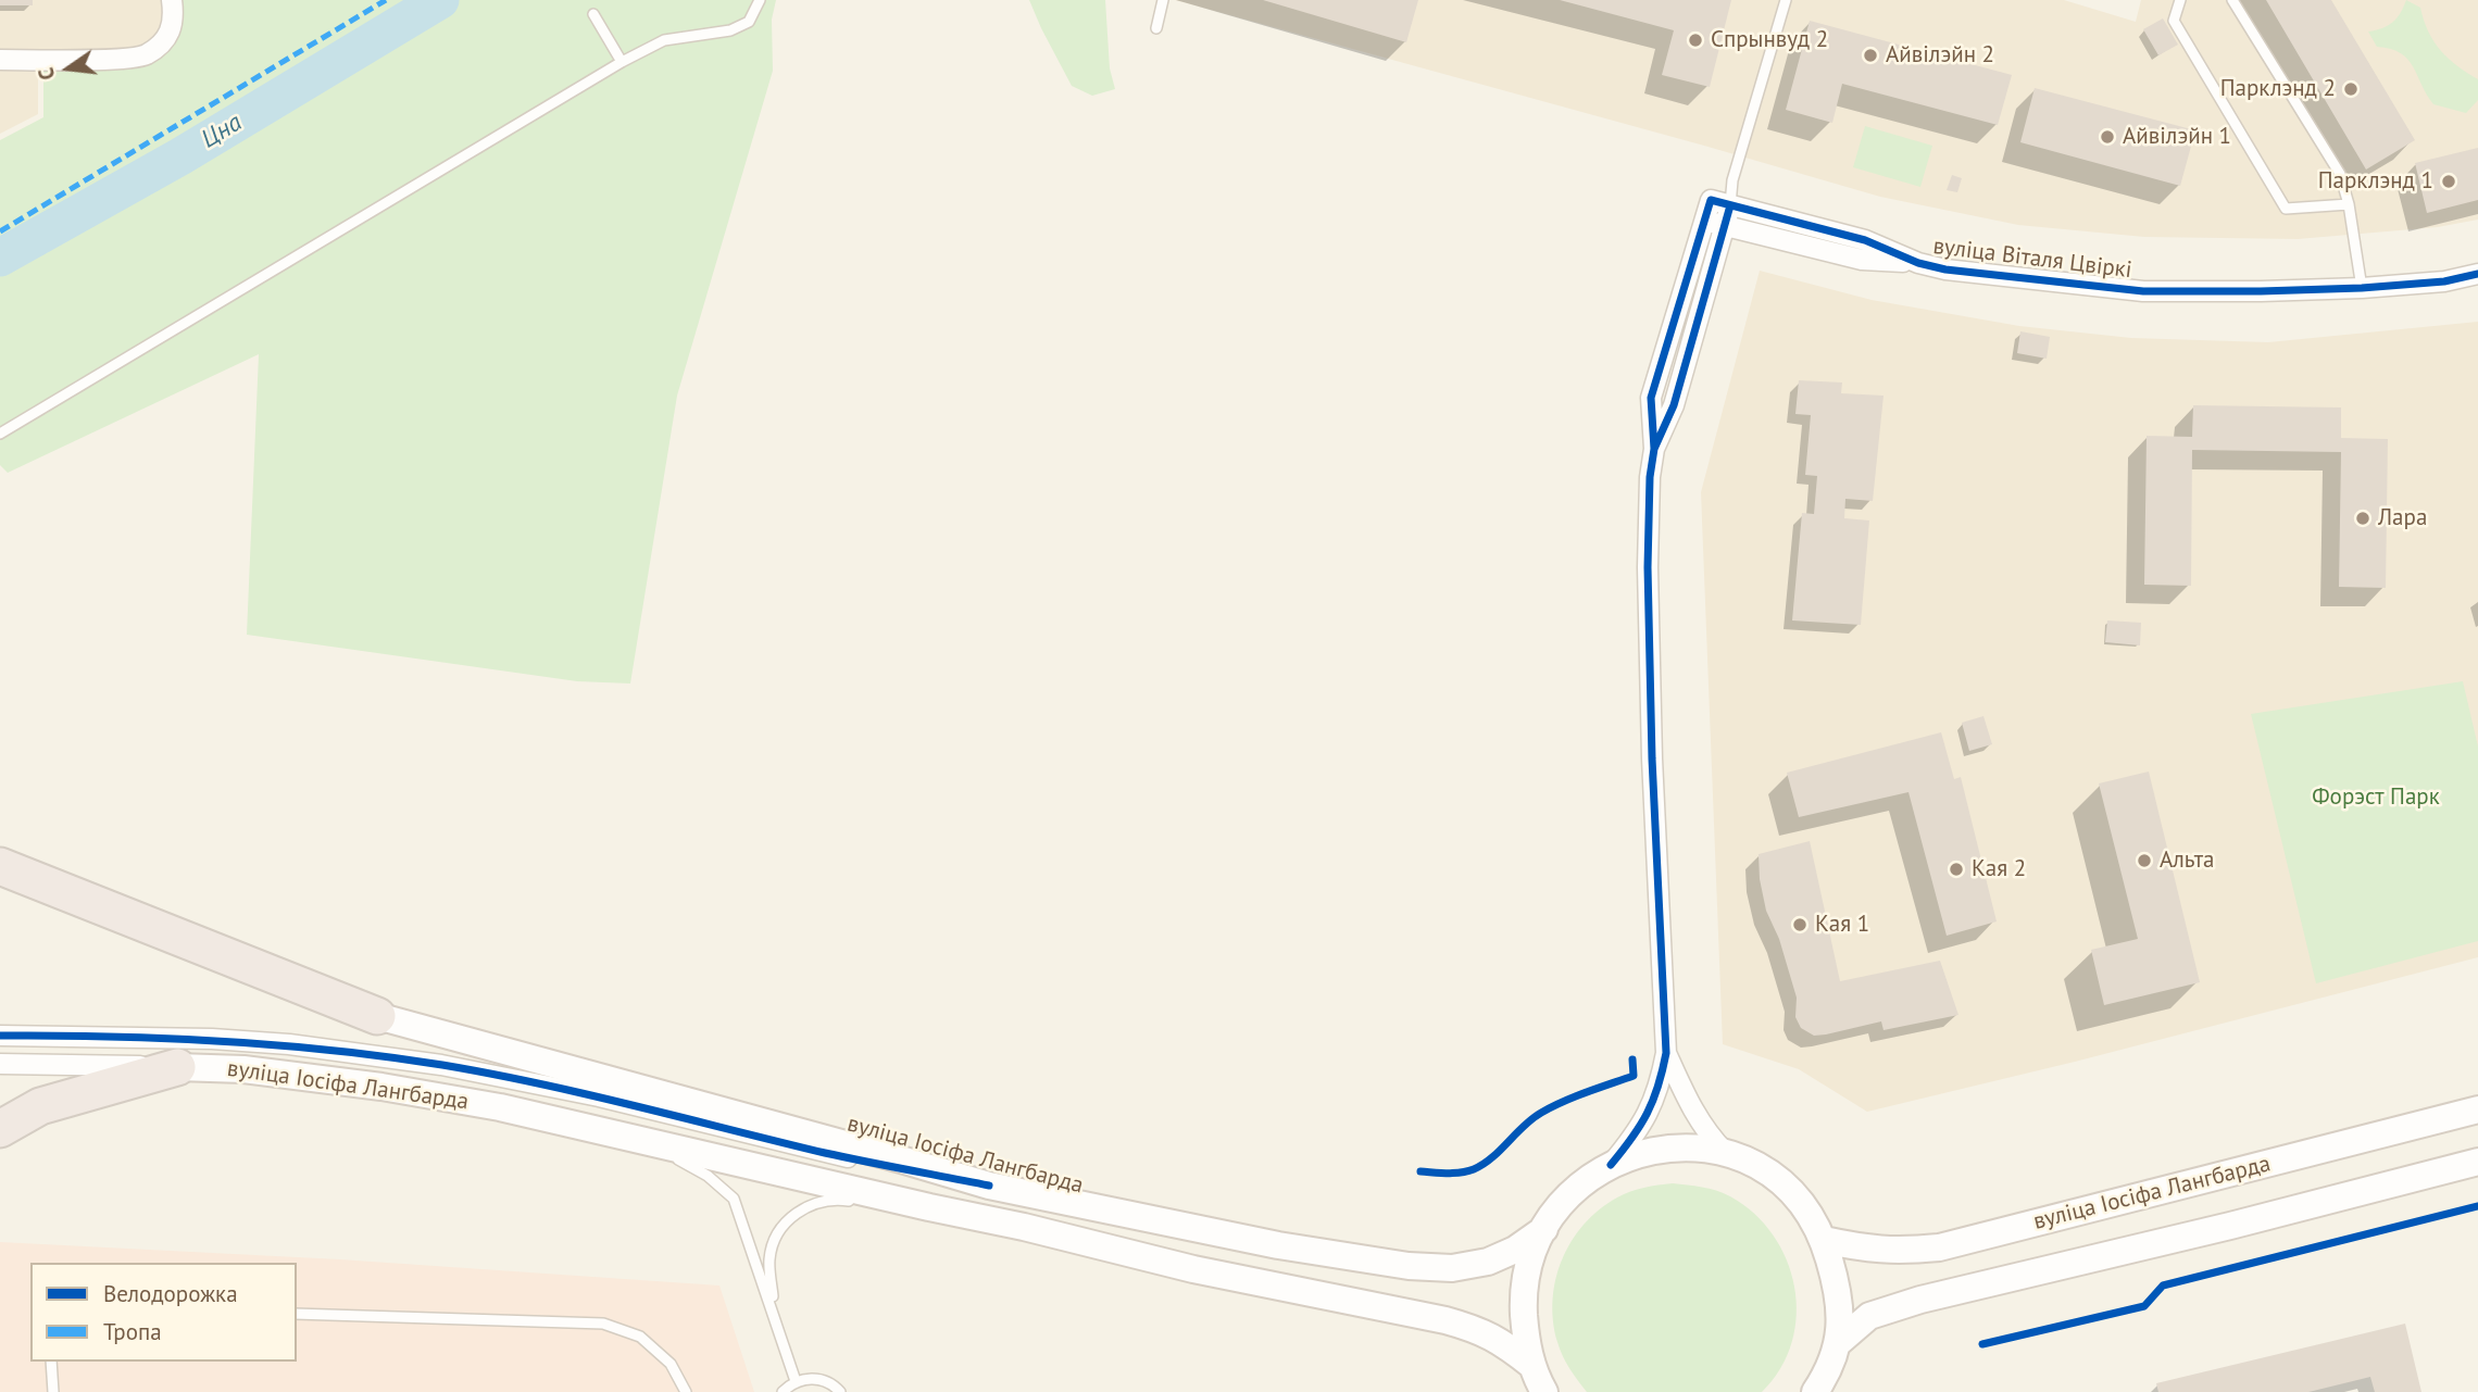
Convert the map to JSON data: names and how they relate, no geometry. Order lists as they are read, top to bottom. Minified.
{"streets":{"main road":["вуліца Іосіфа Лангбарда"],"street":["вуліца Віталя Цвіркі"]},"water":["Цна"],"parks":["Форэст Парк"],"places":["Спрынвуд 2","Айвілэйн 2","Парклэнд 2","Айвілэйн 1","Парклэнд 1","Лара","Альта","Кая 2","Кая 1"],"legend":["Велодорожка","Тропа"],"north":"left"}
